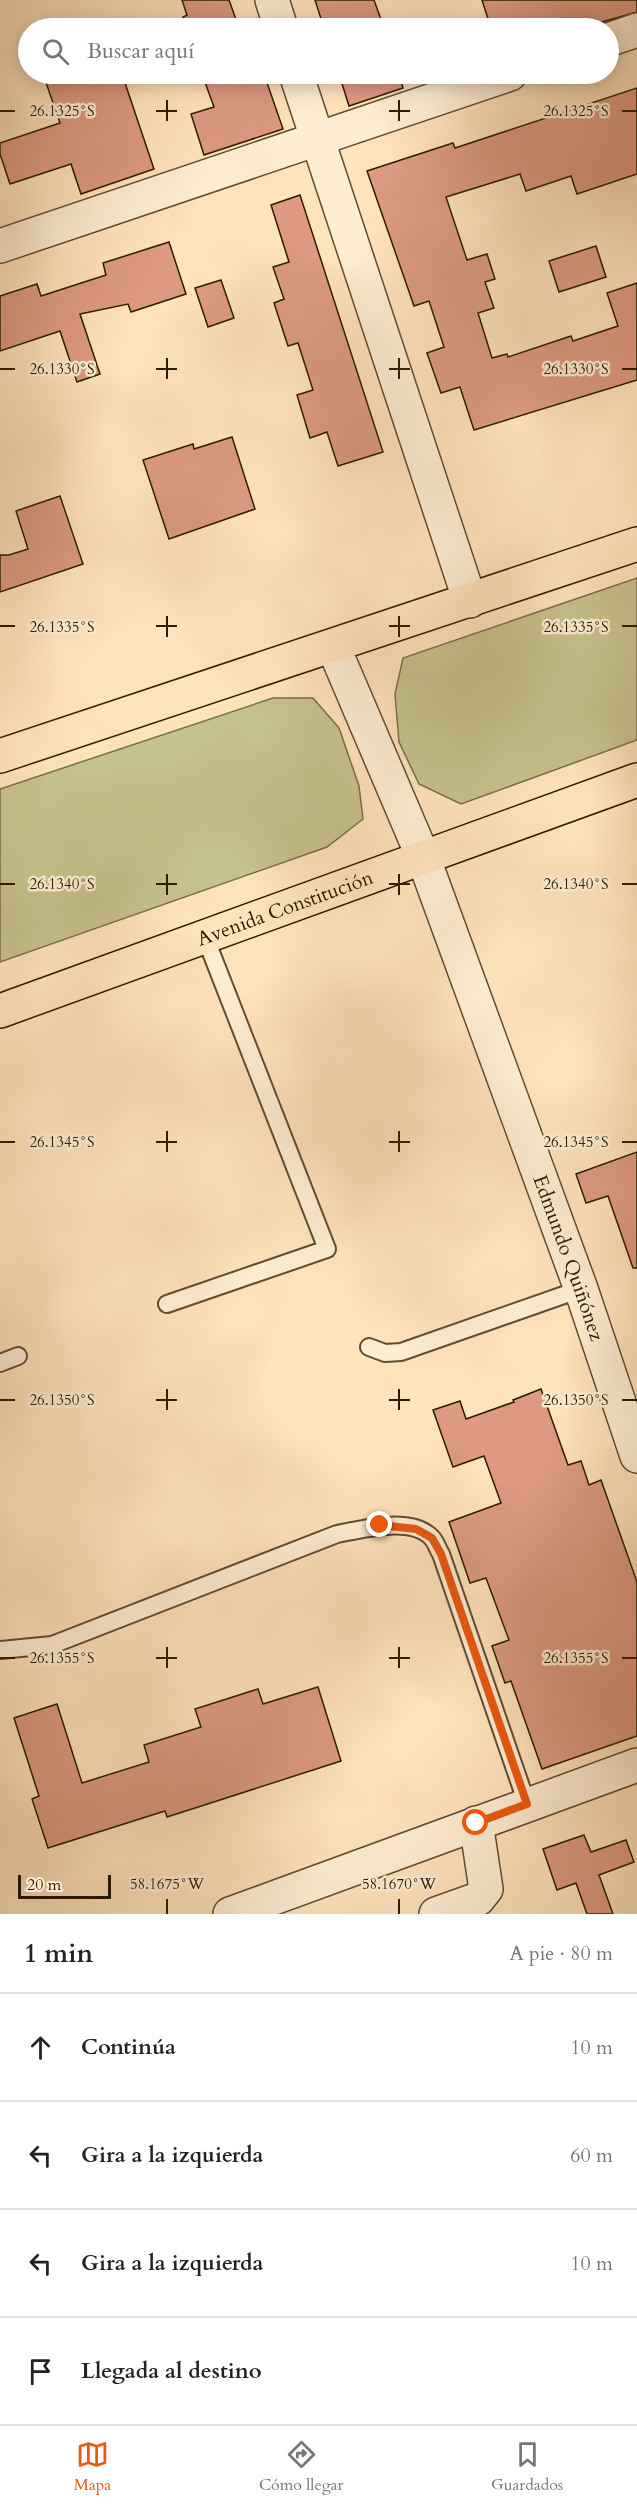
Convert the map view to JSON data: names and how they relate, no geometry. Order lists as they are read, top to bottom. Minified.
{"streets":{"main road":["Avenida Constitución"],"street":["Edmundo Quiñónez"]},"crossings":[["Avenida Constitución","Edmundo Quiñónez"]],"scale_bar":"20 m","page":{"search":"Buscar aquí","scale":"20 m","heading":["1 min","A pie · 80 m"],"list":[["Continúa","10 m"],["Gira a la izquierda","60 m"],["Gira a la izquierda","10 m"],"Llegada al destino"],"nav":["Mapa","Cómo llegar","Guardados"]},"coordinates":["26.1325°S","26.1330°S","26.1335°S","26.1340°S","26.1345°S","26.1350°S","26.1355°S","58.1675°W","58.1670°W"]}
